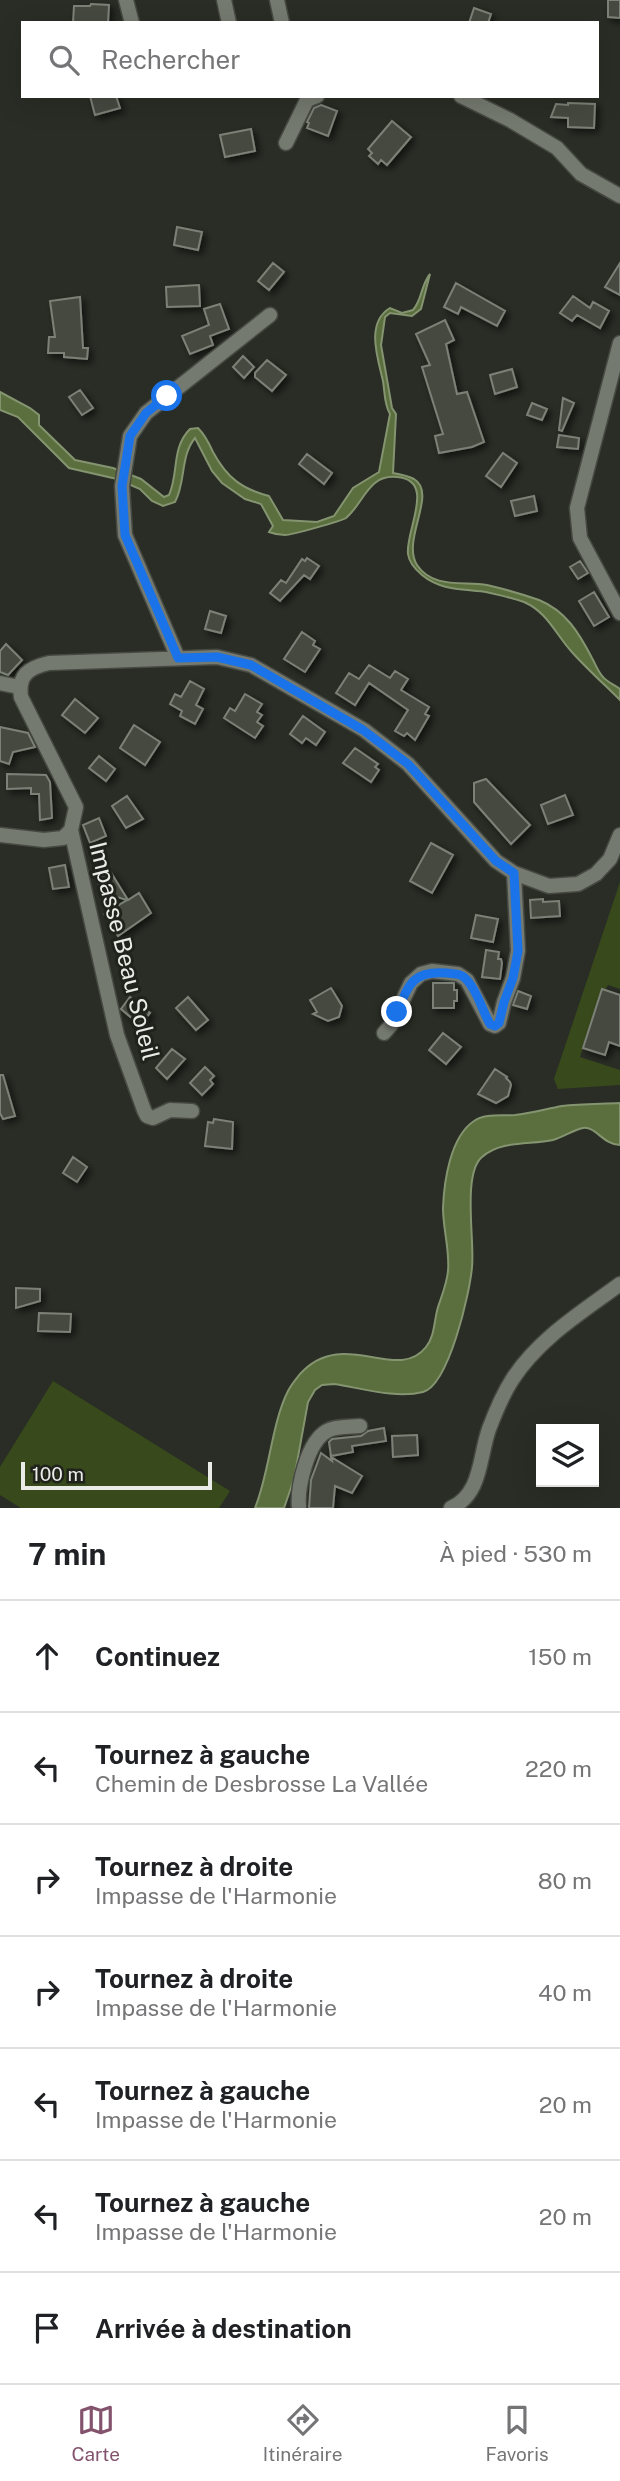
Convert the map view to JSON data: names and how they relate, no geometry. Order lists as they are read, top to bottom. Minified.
{"streets":{"street":["Impasse Beau Soleil"]},"scale_bar":"100 m","page":{"search":"Rechercher","scale":"100 m","heading":["7 min","À pied · 530 m"],"list":[["Continuez","150 m"],["Tournez à gauche","Chemin de Desbrosse La Vallée","220 m"],["Tournez à droite","Impasse de l'Harmonie","80 m"],["Tournez à droite","Impasse de l'Harmonie","40 m"],["Tournez à gauche","Impasse de l'Harmonie","20 m"],["Tournez à gauche","Impasse de l'Harmonie","20 m"],"Arrivée à destination"],"nav":["Carte","Itinéraire","Favoris"]}}
